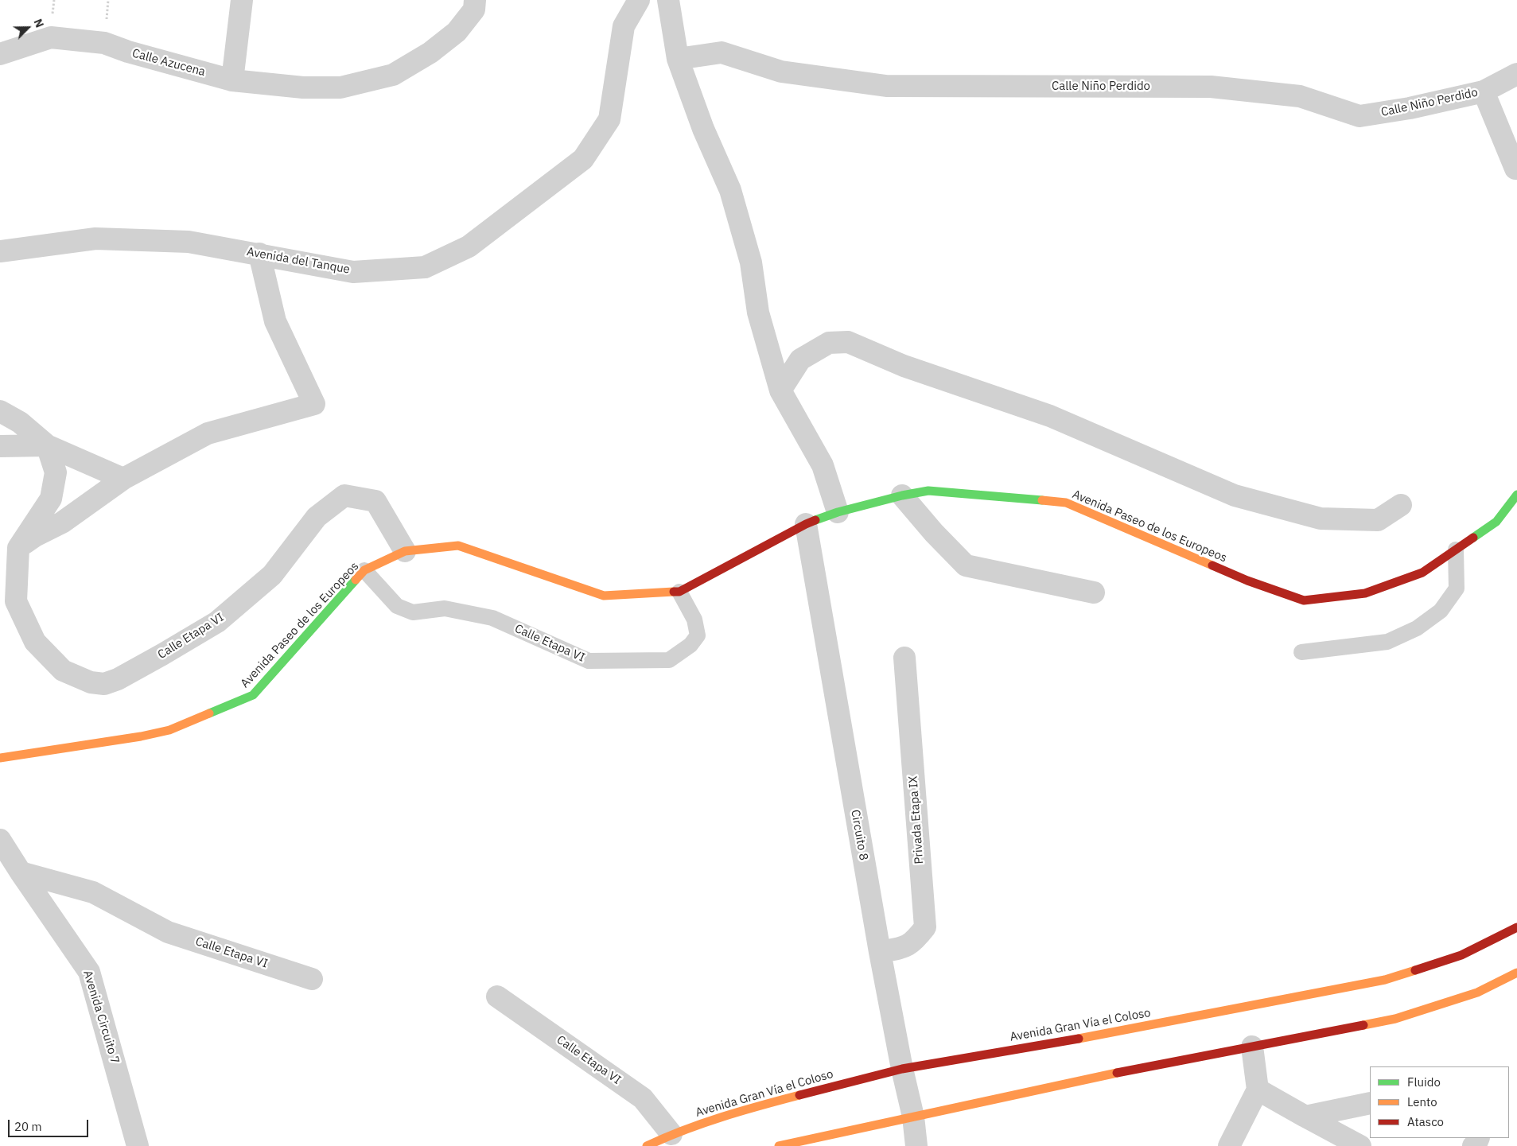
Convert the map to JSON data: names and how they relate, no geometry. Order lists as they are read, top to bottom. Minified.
{"streets":{"street":["Calle Azucena","Calle Niño Perdido","Avenida del Tanque","Avenida Paseo de los Europeos","Calle Etapa VI","Privada Etapa IX","Circuito 8","Avenida Circuito 7","Avenida Gran Vía el Coloso"]},"crossings":[["Avenida Paseo de los Europeos","Calle Etapa VI"],["Avenida Paseo de los Europeos","Circuito 8"],["Calle Etapa VI","Avenida Circuito 7"],["Calle Etapa VI","Avenida Gran Vía el Coloso"],["Privada Etapa IX","Circuito 8"],["Circuito 8","Avenida Gran Vía el Coloso"]],"legend":["Fluido","Lento","Atasco"],"scale_bar":"20 m","north":"top right"}
